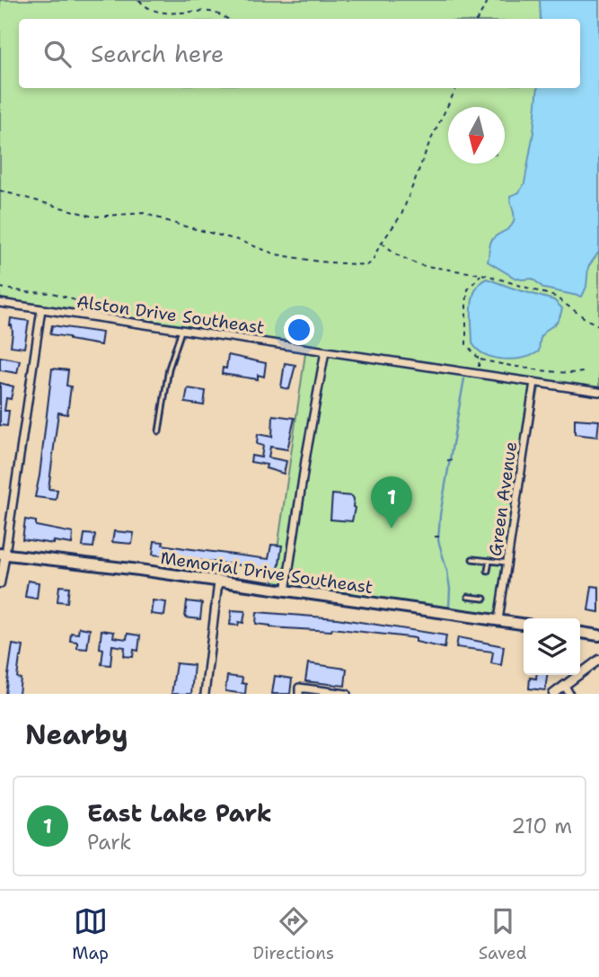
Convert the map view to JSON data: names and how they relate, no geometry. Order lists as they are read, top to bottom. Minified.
{"streets":{"main road":["Memorial Drive Southeast"],"street":["Alston Drive Southeast","Green Avenue"]},"crossings":[["Alston Drive Southeast","Green Avenue"],["Green Avenue","Memorial Drive Southeast"]],"north":"bottom","page":{"search":"Search here","pins":"1","heading":"Nearby","list":[{"mark":"1","name":"East Lake Park","note":"Park","value":"210 m"}],"nav":["Map","Directions","Saved"]}}
